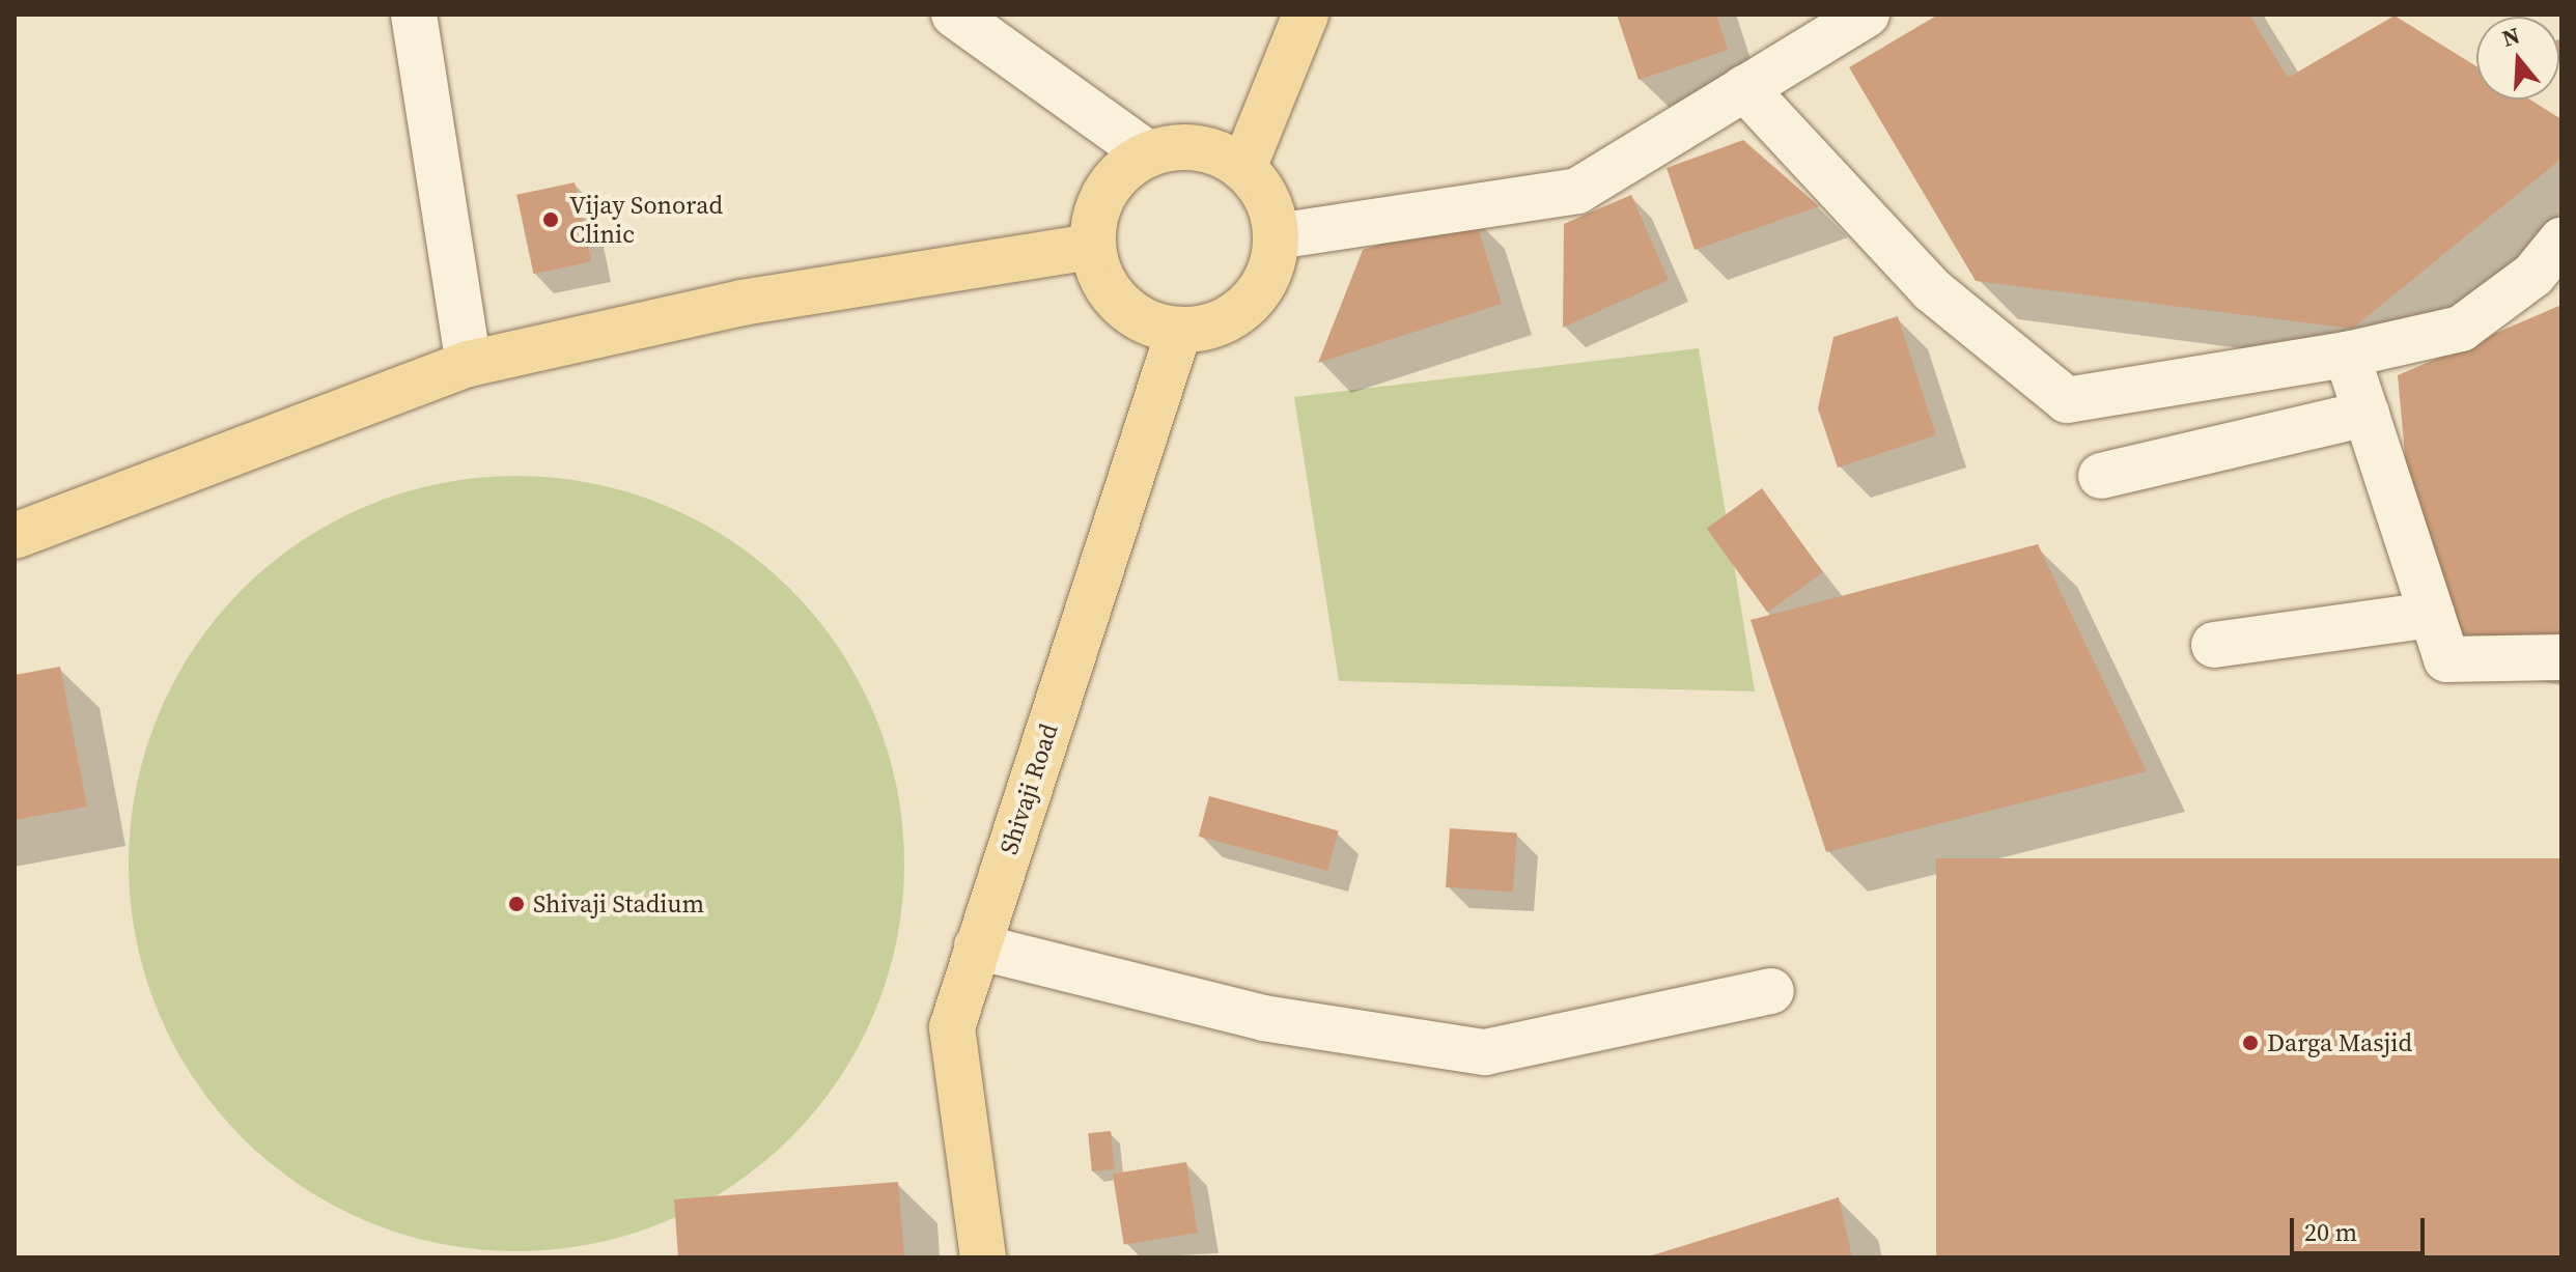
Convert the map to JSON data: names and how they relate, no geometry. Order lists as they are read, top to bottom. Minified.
{"streets":{"main road":["Shivaji Road"]},"places":["Vijay Sonorad Clinic","Shivaji Stadium","Darga Masjid"],"scale_bar":"20 m","north":"top"}
